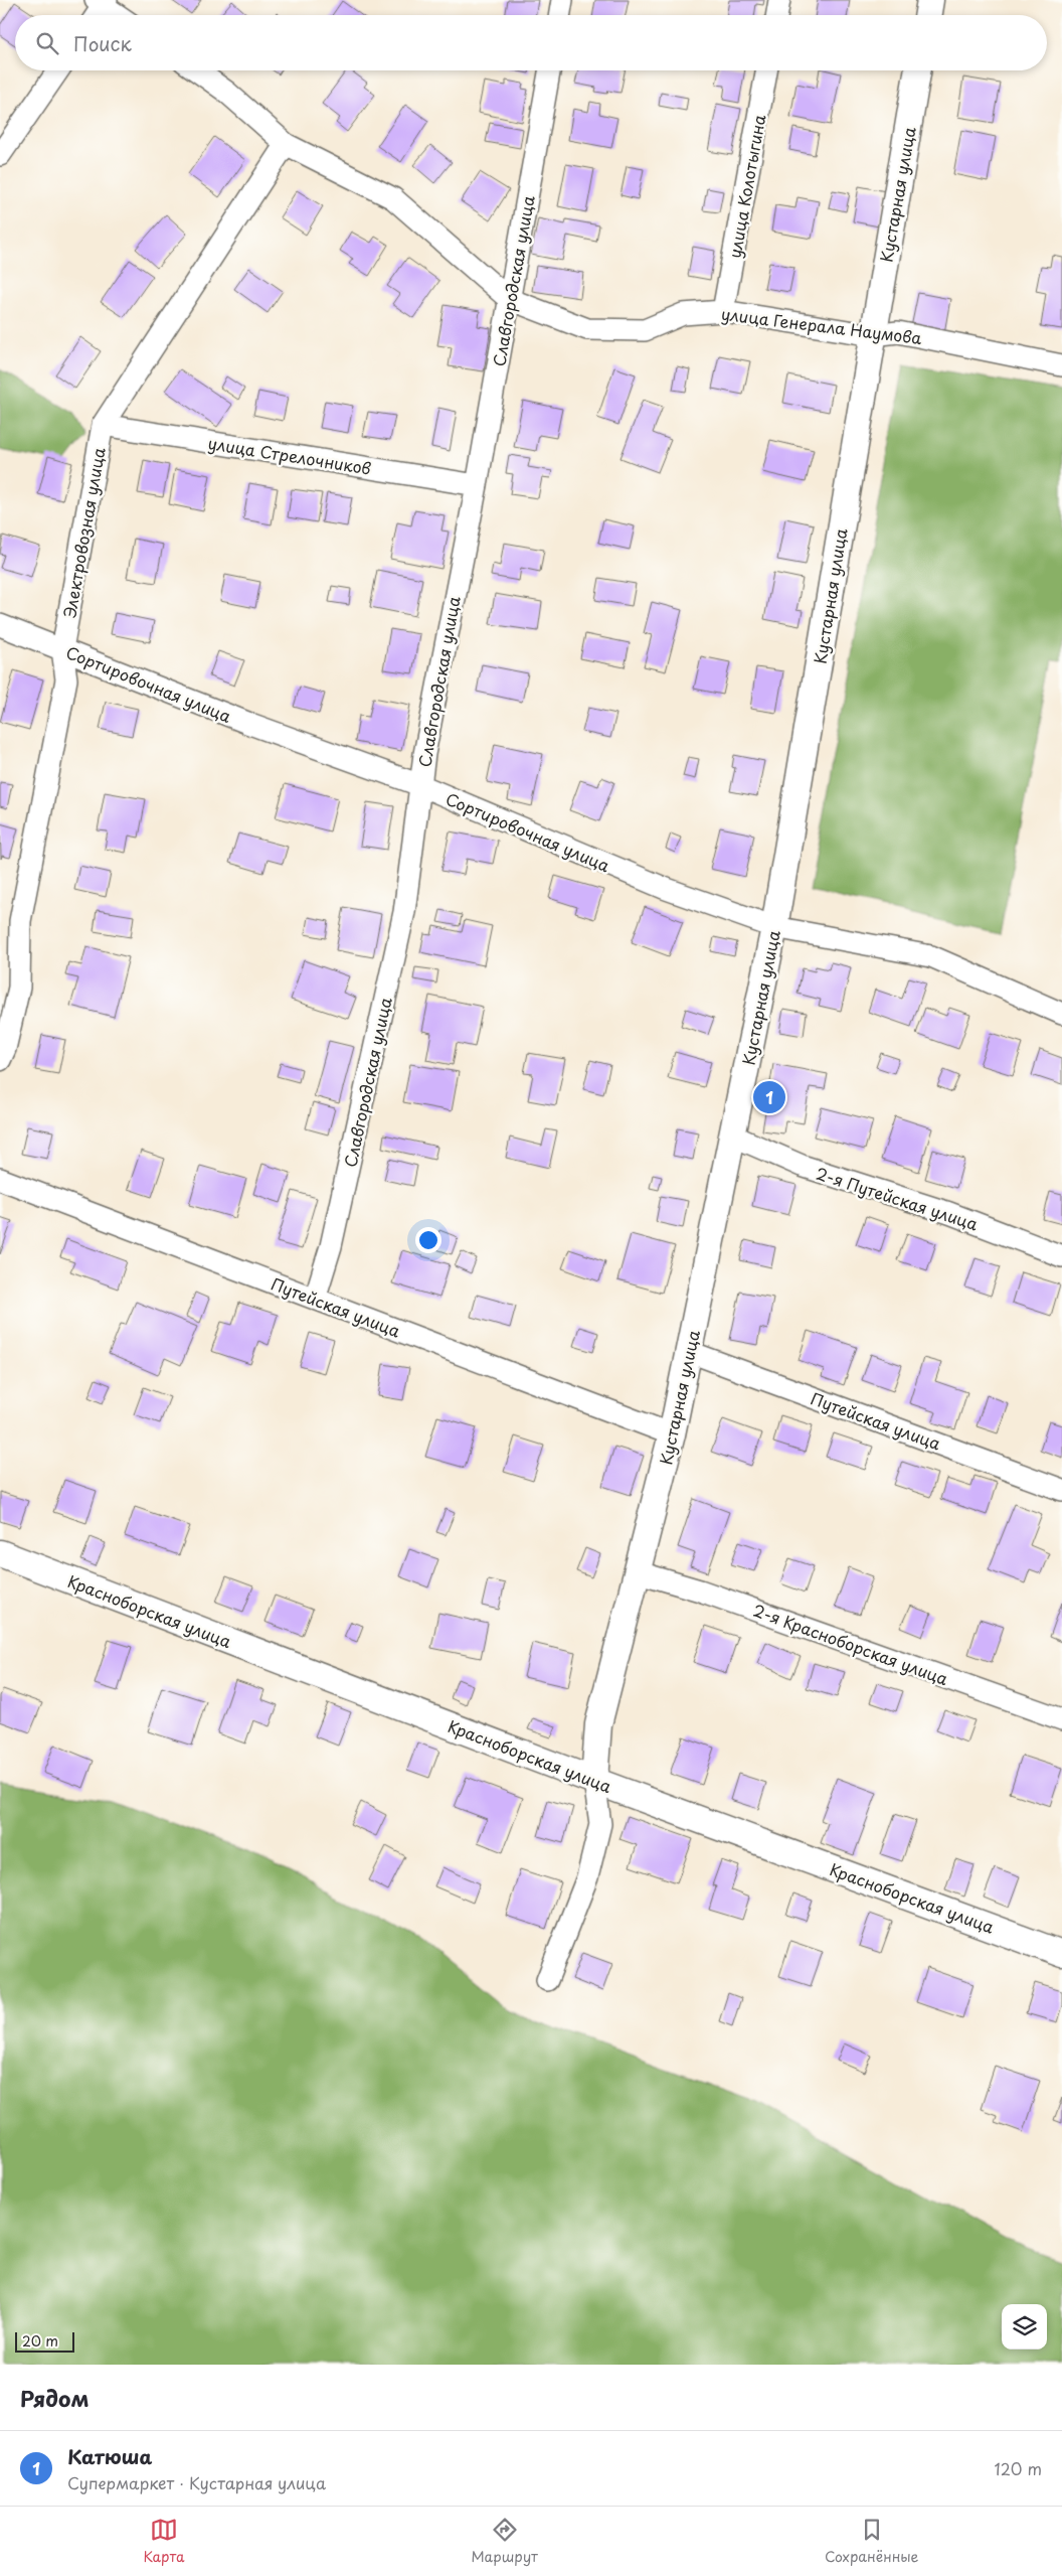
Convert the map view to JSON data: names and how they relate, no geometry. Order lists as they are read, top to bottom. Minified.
{"streets":{"street":["улица Колотыгина","Кустарная улица","Славгородская улица","улица Генерала Наумова","улица Стрелочников","Электровозная улица","Сортировочная улица","2-я Путейская улица","Путейская улица","Красноборская улица","2-я Красноборская улица"]},"crossings":[["улица Колотыгина","улица Генерала Наумова"],["Кустарная улица","улица Генерала Наумова"],["Кустарная улица","Сортировочная улица"],["Кустарная улица","2-я Путейская улица"],["Кустарная улица","Путейская улица"],["Кустарная улица","Красноборская улица"],["Кустарная улица","2-я Красноборская улица"],["Славгородская улица","улица Генерала Наумова"],["Славгородская улица","улица Стрелочников"],["Славгородская улица","Сортировочная улица"],["Славгородская улица","Путейская улица"],["улица Генерала Наумова","Электровозная улица"],["улица Стрелочников","Электровозная улица"],["Электровозная улица","Сортировочная улица"]],"scale_bar":"20 m","page":{"search":"Поиск","pins":"1","scale":"20 m","heading":"Рядом","list":[{"mark":"1","name":"Катюша","note":"Супермаркет · Кустарная улица","value":"120 m"}],"nav":["Карта","Маршрут","Сохранённые"]}}
